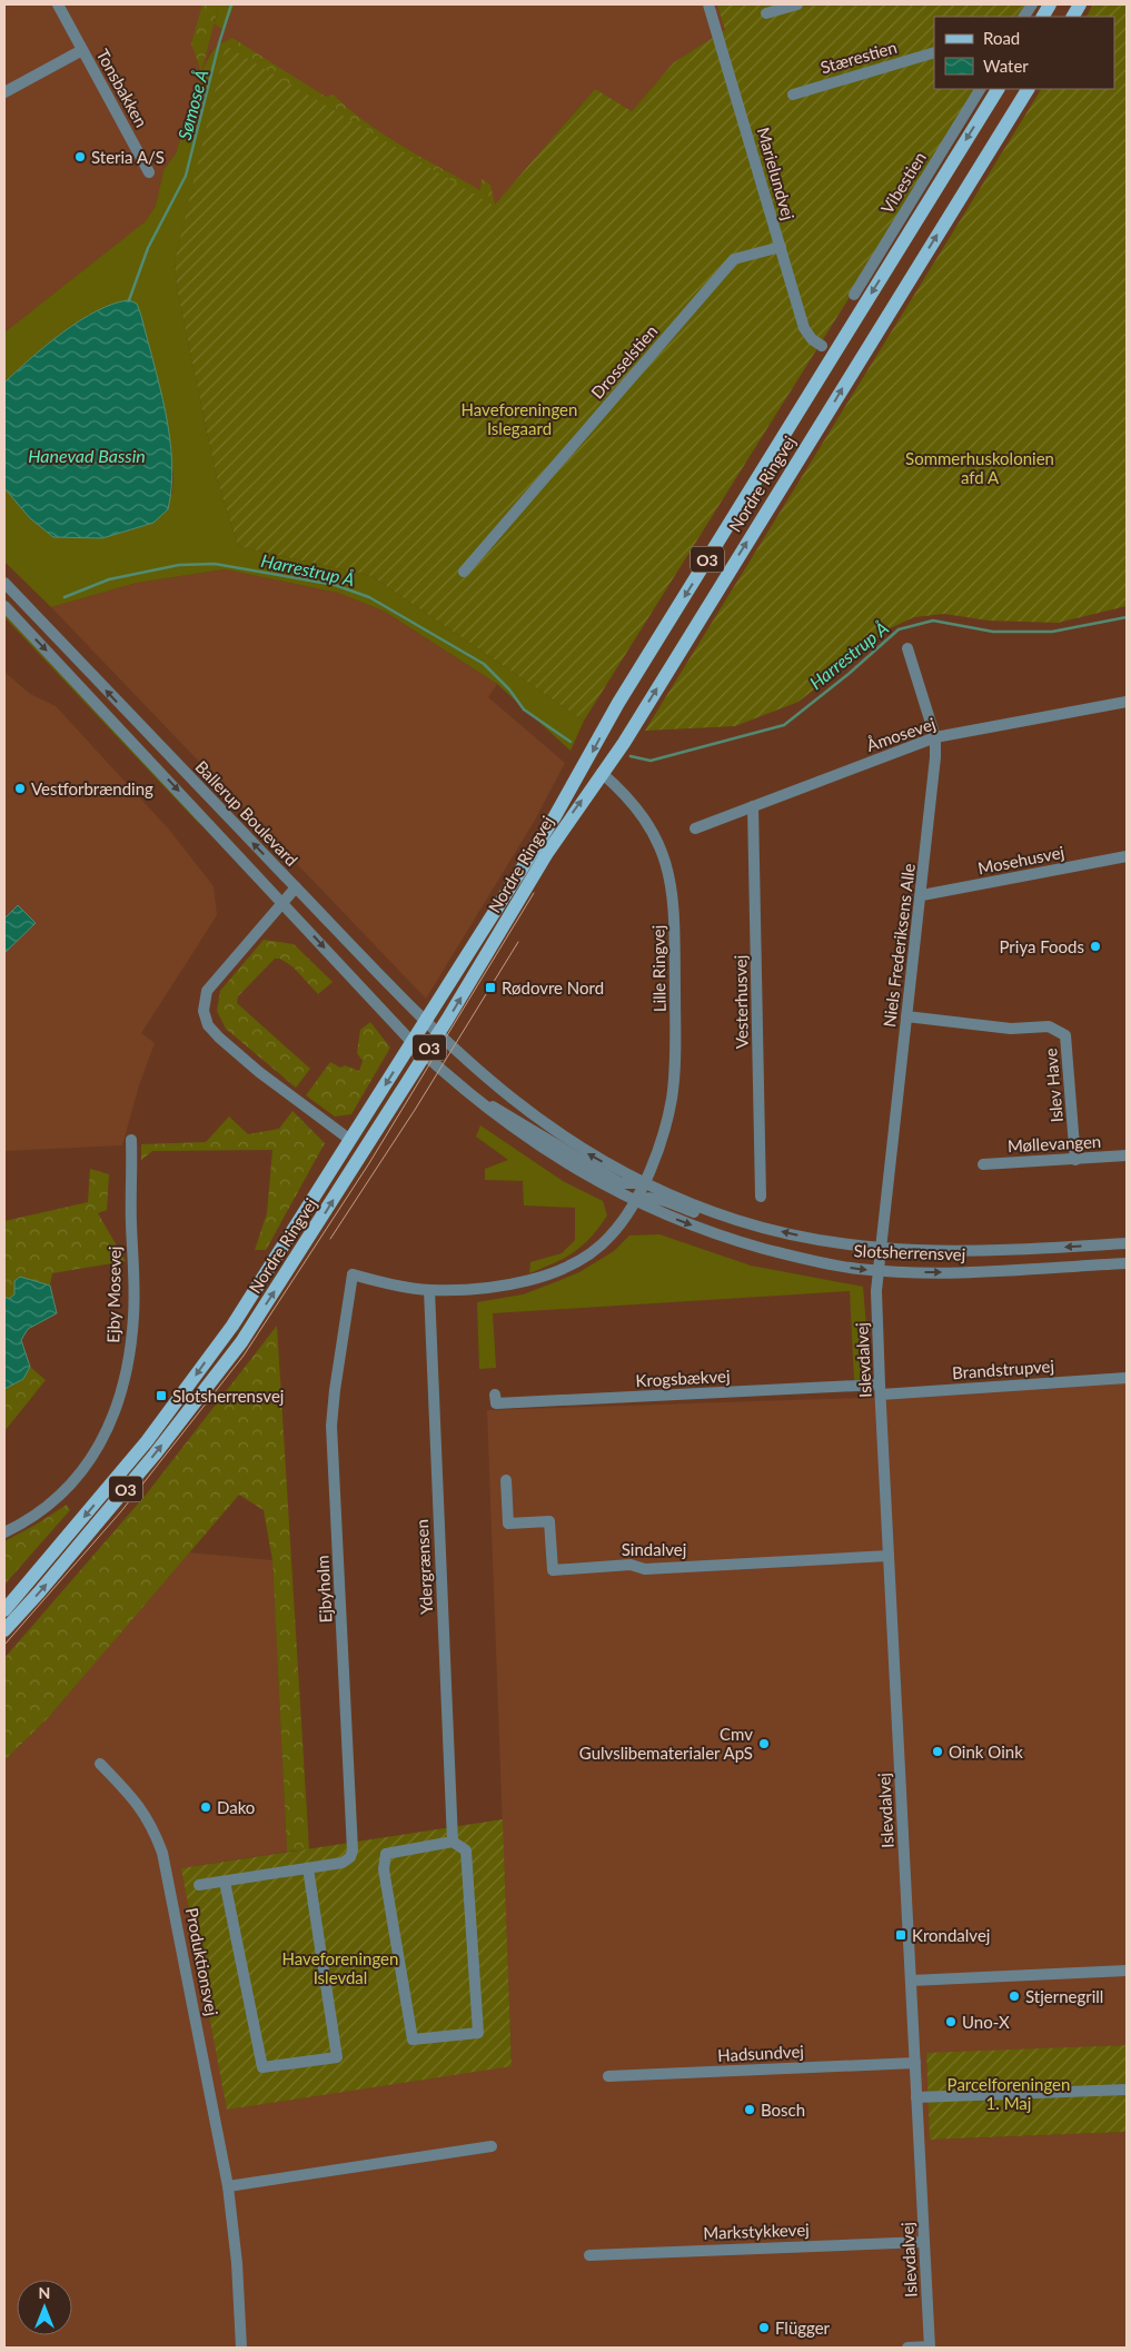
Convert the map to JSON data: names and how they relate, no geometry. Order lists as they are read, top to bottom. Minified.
{"streets":{"main road":["Nordre Ringvej","O3"],"street":["Stærestien","Tonsbakken","Marielundvej","Vibestien","Drosselstien","Åmosevej","Ballerup Boulevard","Mosehusvej","Niels Frederiksens Alle","Lille Ringvej","Vesterhusvej","Islev Have","Møllevangen","Slotsherrensvej","Ejby Mosevej","Islevdalvej","Brandstrupvej","Krogsbækvej","Sindalvej","Ydergrænsen","Ejbyholm","Produktionsvej","Hadsundvej","Markstykkevej"]},"crossings":[["Marielundvej","Drosselstien"],["Nordre Ringvej","Lille Ringvej"],["Åmosevej","Niels Frederiksens Alle"],["Åmosevej","Vesterhusvej"],["Ballerup Boulevard","Slotsherrensvej"],["Mosehusvej","Niels Frederiksens Alle"],["Niels Frederiksens Alle","Islev Have"],["Niels Frederiksens Alle","Slotsherrensvej"],["Niels Frederiksens Alle","Islevdalvej"],["Lille Ringvej","Slotsherrensvej"],["Islev Have","Møllevangen"],["Slotsherrensvej","Islevdalvej"],["Islevdalvej","Brandstrupvej"],["Islevdalvej","Krogsbækvej"],["Islevdalvej","Sindalvej"],["Islevdalvej","Hadsundvej"],["Islevdalvej","Markstykkevej"],["Brandstrupvej","Krogsbækvej"],["Ydergrænsen","Ejbyholm"]],"water":["Sømose Å","Hanevad Bassin","Harrestrup Å"],"parks":["Haveforeningen Islegaard","Sommerhuskolonien afd A","Haveforeningen Islevdal","Parcelforeningen 1. Maj"],"places":{"other":["Steria A/S","Vestforbrænding","Priya Foods","Cmv Gulvslibematerialer ApS","Oink Oink","Dako","Stjernegrill","Uno-X","Bosch","Flügger"],"transit":["Rødovre Nord","Slotsherrensvej","Krondalvej"]},"legend":["Road","Water"],"north":"top"}
